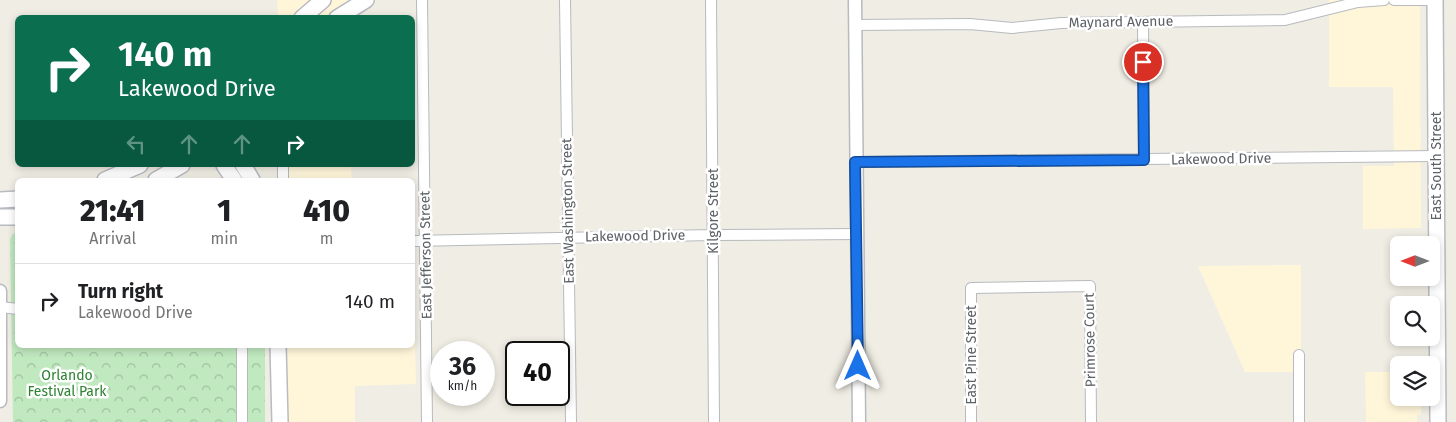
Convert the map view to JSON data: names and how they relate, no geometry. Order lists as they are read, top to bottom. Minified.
{"streets":{"main road":["East South Street"],"street":["Maynard Avenue","Lakewood Drive","East Washington Street","Kilgore Street","East Jefferson Street","Primrose Court","East Pine Street"]},"crossings":[["Lakewood Drive","East South Street"],["Lakewood Drive","East Washington Street"],["Lakewood Drive","Kilgore Street"],["Lakewood Drive","East Jefferson Street"],["Primrose Court","East Pine Street"]],"parks":["Orlando Festival Park"],"north":"left","page":{"turn":["140 m","Lakewood Drive"],"eta":["21:41","Arrival","1","min","410","m"],"list":[{"name":"Turn right","note":"Lakewood Drive","value":"140 m"}],"speed":"36 km/h","limit":"40"}}
